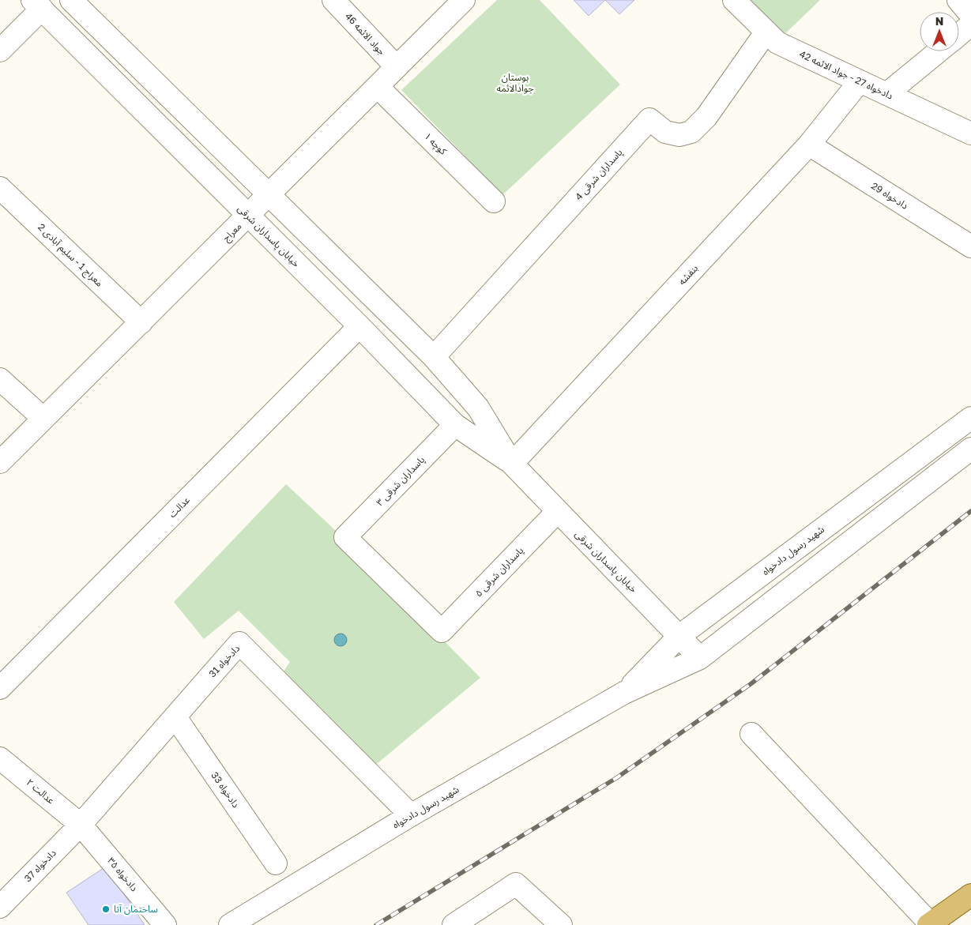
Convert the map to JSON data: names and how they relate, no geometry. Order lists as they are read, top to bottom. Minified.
{"streets":{"street":["جواد الائمه 46","دادخواه 27 - جواد الائمه 42","کوچه ۱","پاسداران شرقی 4","دادخواه 29","معراج","خیابان پاسداران شرقی","معراج 1 - سلیم آبادی 2","بنفشه","پاسداران شرقی ۳","عدالت","شهید رسول دادخواه","پاسداران شرقی ۵","دادخواه 31","دادخواه 33","عدالت ۲","دادخواه 37","دادخواه ۳۵"]},"crossings":[["جواد الائمه 46","معراج"],["دادخواه 27 - جواد الائمه 42","پاسداران شرقی 4"],["دادخواه 27 - جواد الائمه 42","بنفشه"],["کوچه ۱","معراج"],["پاسداران شرقی 4","خیابان پاسداران شرقی"],["دادخواه 29","بنفشه"],["معراج","خیابان پاسداران شرقی"],["معراج","معراج 1 - سلیم آبادی 2"],["خیابان پاسداران شرقی","بنفشه"],["خیابان پاسداران شرقی","پاسداران شرقی ۳"],["خیابان پاسداران شرقی","عدالت"],["خیابان پاسداران شرقی","شهید رسول دادخواه"],["خیابان پاسداران شرقی","پاسداران شرقی ۵"],["پاسداران شرقی ۳","پاسداران شرقی ۵"],["شهید رسول دادخواه","دادخواه 31"],["دادخواه 31","دادخواه 33"],["دادخواه 31","عدالت ۲"],["دادخواه 31","دادخواه 37"],["دادخواه 31","دادخواه ۳۵"],["عدالت ۲","دادخواه 37"],["عدالت ۲","دادخواه ۳۵"],["دادخواه 37","دادخواه ۳۵"]],"parks":["بوستان جوادالائمه"],"places":["ساختمان آتا"],"north":"top"}
